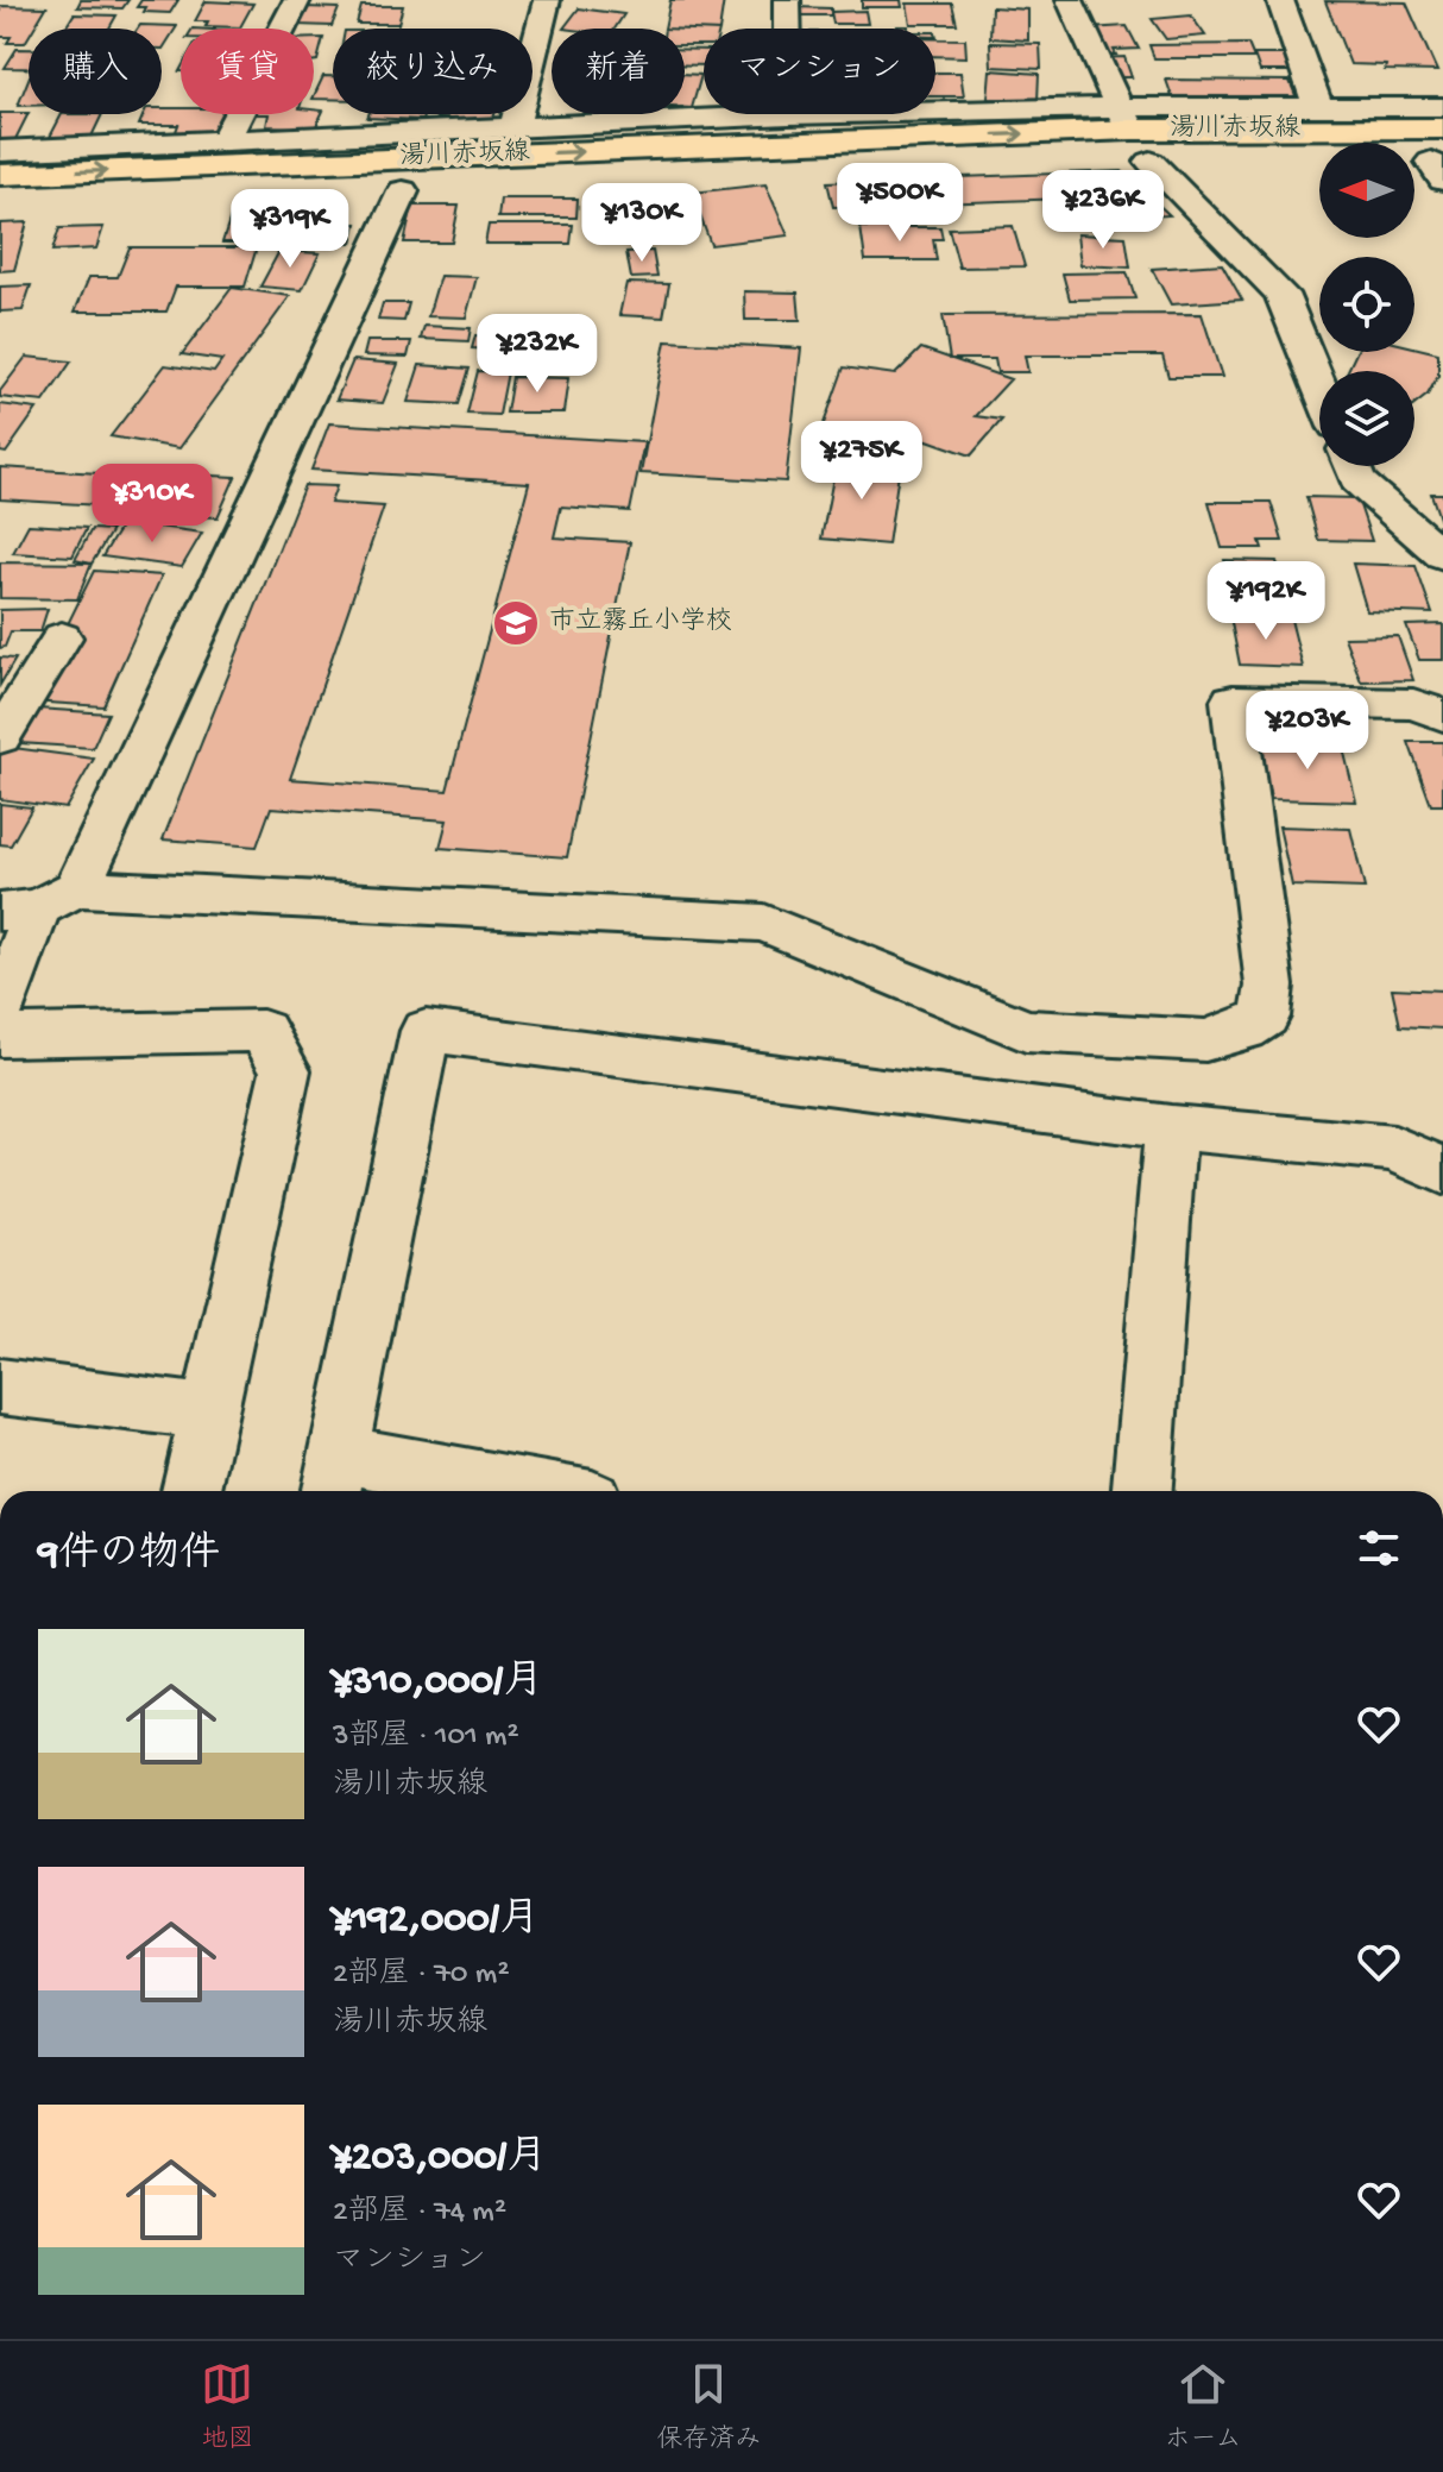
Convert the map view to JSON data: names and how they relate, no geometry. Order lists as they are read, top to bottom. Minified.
{"streets":{"main road":["湯川赤坂線"]},"one_way":["湯川赤坂線"],"places":{"school or university":["市立霧丘小学校"]},"north":"left","page":{"chip":["購入","賃貸","絞り込み","新着","マンション"],"price":["¥500K","¥236K","¥130K","¥319K","¥232K","¥275K","¥310K","¥192K","¥203K"],"heading":"9件の物件","list":[{"name":"¥310,000/月","note":"3部屋 · 101 m² · 湯川赤坂線"},{"name":"¥192,000/月","note":"2部屋 · 70 m² · 湯川赤坂線"},{"name":"¥203,000/月","note":"2部屋 · 74 m² · マンション"}],"tabs":["地図","保存済み","ホーム"]}}
